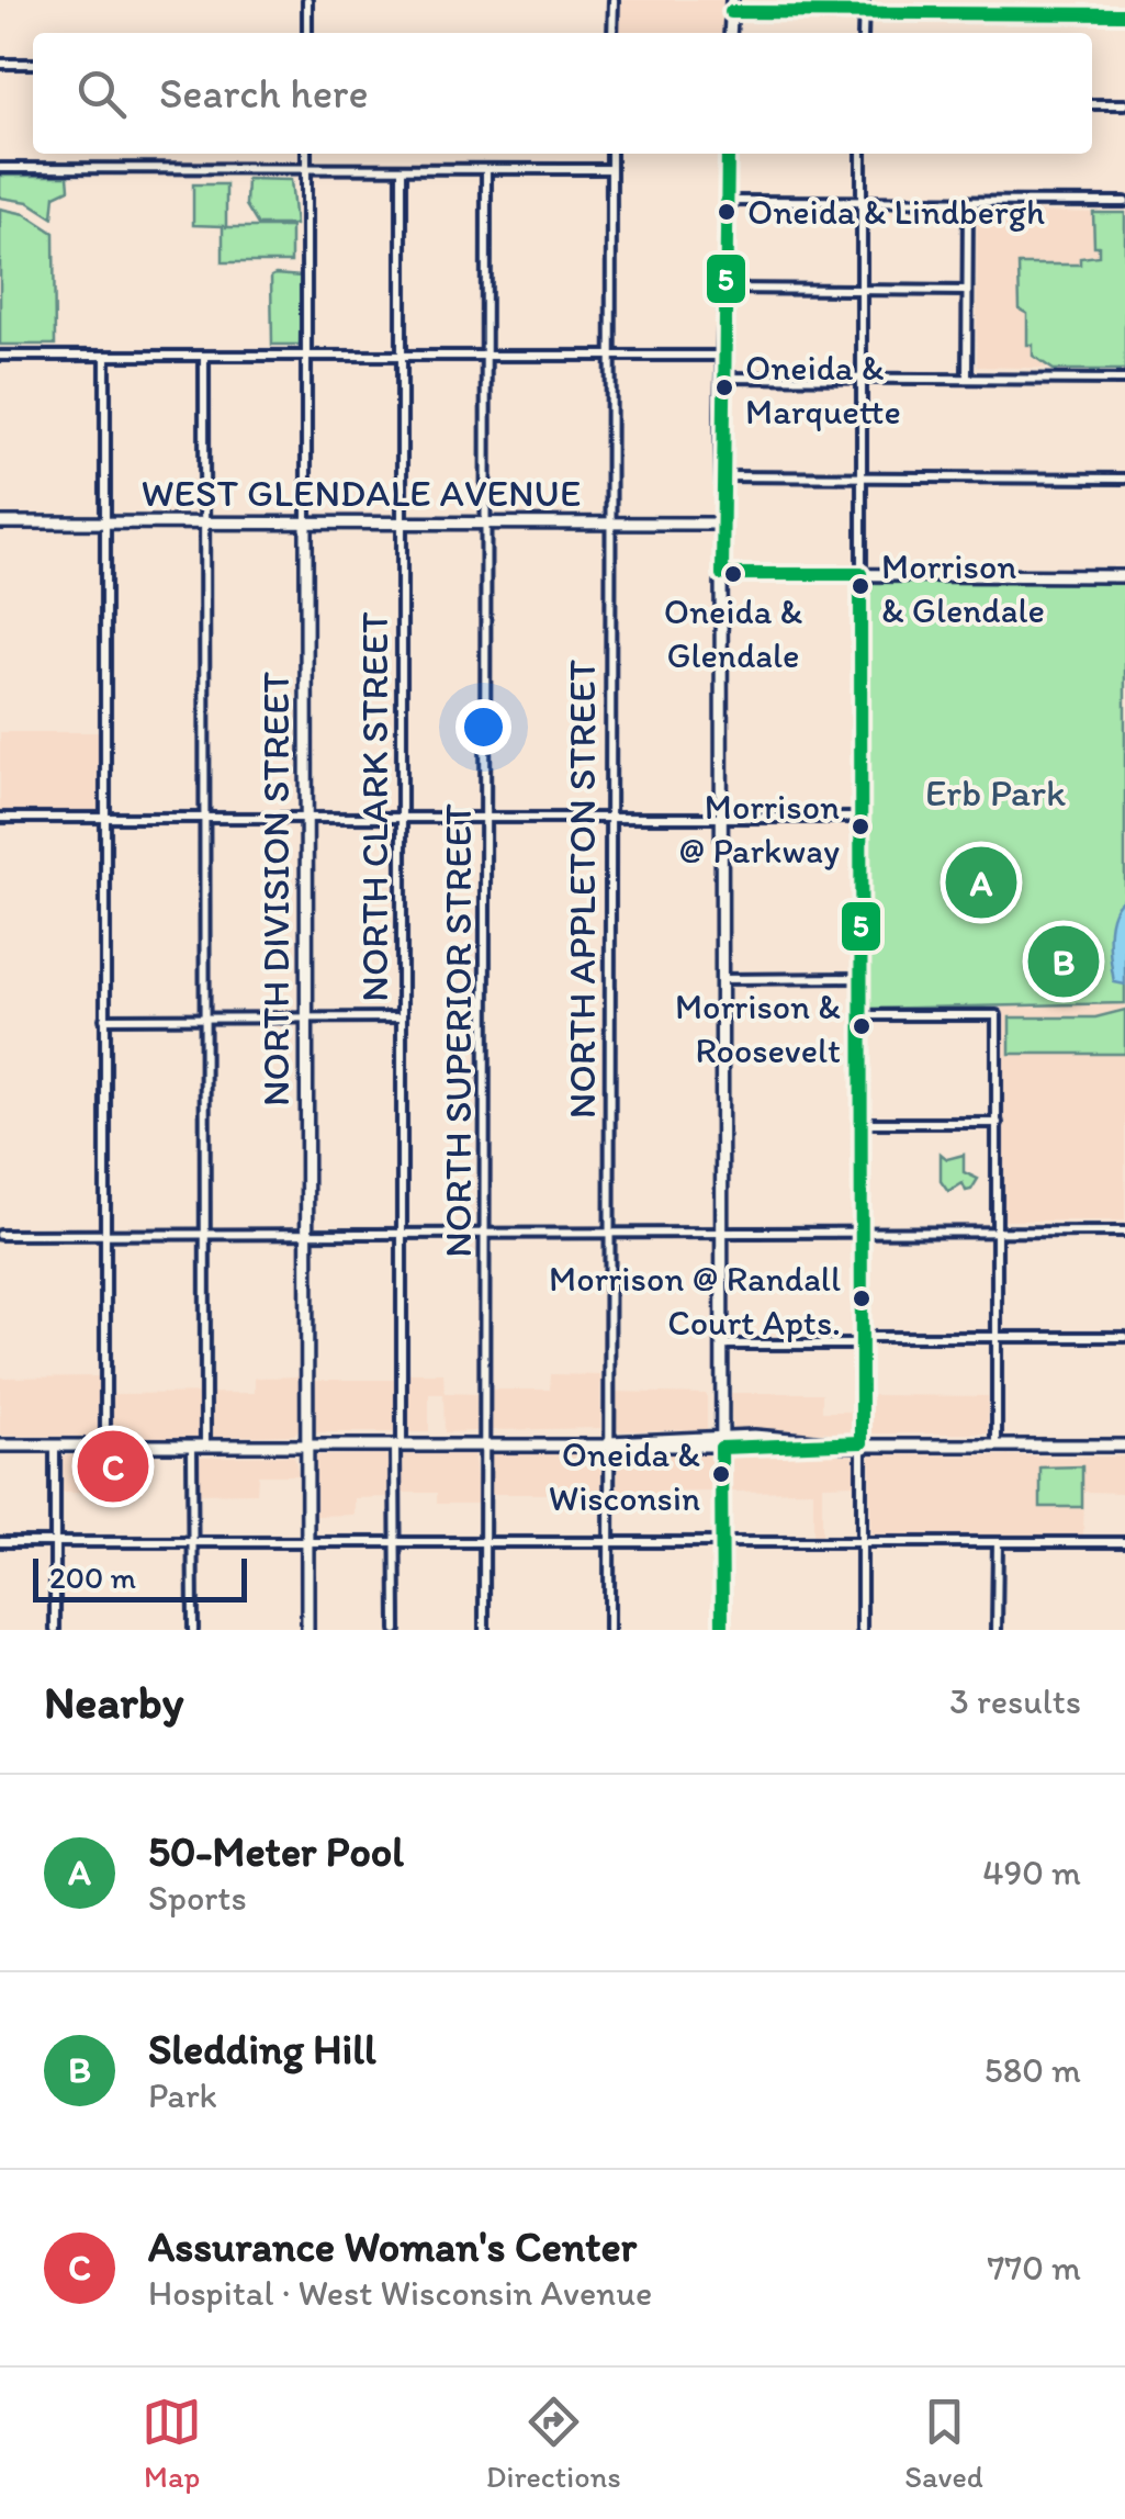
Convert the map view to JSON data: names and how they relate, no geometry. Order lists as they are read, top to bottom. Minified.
{"streets":{"main road":["WEST GLENDALE AVENUE","NORTH DIVISION STREET"],"street":["NORTH CLARK STREET","NORTH APPLETON STREET","NORTH SUPERIOR STREET"]},"crossings":[["WEST GLENDALE AVENUE","NORTH CLARK STREET"],["WEST GLENDALE AVENUE","NORTH DIVISION STREET"],["WEST GLENDALE AVENUE","NORTH APPLETON STREET"],["WEST GLENDALE AVENUE","NORTH SUPERIOR STREET"]],"parks":["Erb Park"],"places":["Oneida & Lindbergh","Oneida & Marquette","Oneida & Glendale","Morrison & Glendale","Morrison @ Parkway","Morrison & Roosevelt","Morrison @ Randall Court Apts.","Oneida & Wisconsin"],"lines":["transit line 5"],"scale_bar":"200 m","page":{"search":"Search here","pins":["A","B","C"],"scale":"200 m","heading":["Nearby","3 results"],"list":[{"mark":"A","name":"50-Meter Pool","note":"Sports","value":"490 m"},{"mark":"B","name":"Sledding Hill","note":"Park","value":"580 m"},{"mark":"C","name":"Assurance Woman's Center","note":"Hospital · West Wisconsin Avenue","value":"770 m"}],"nav":["Map","Directions","Saved"]}}
